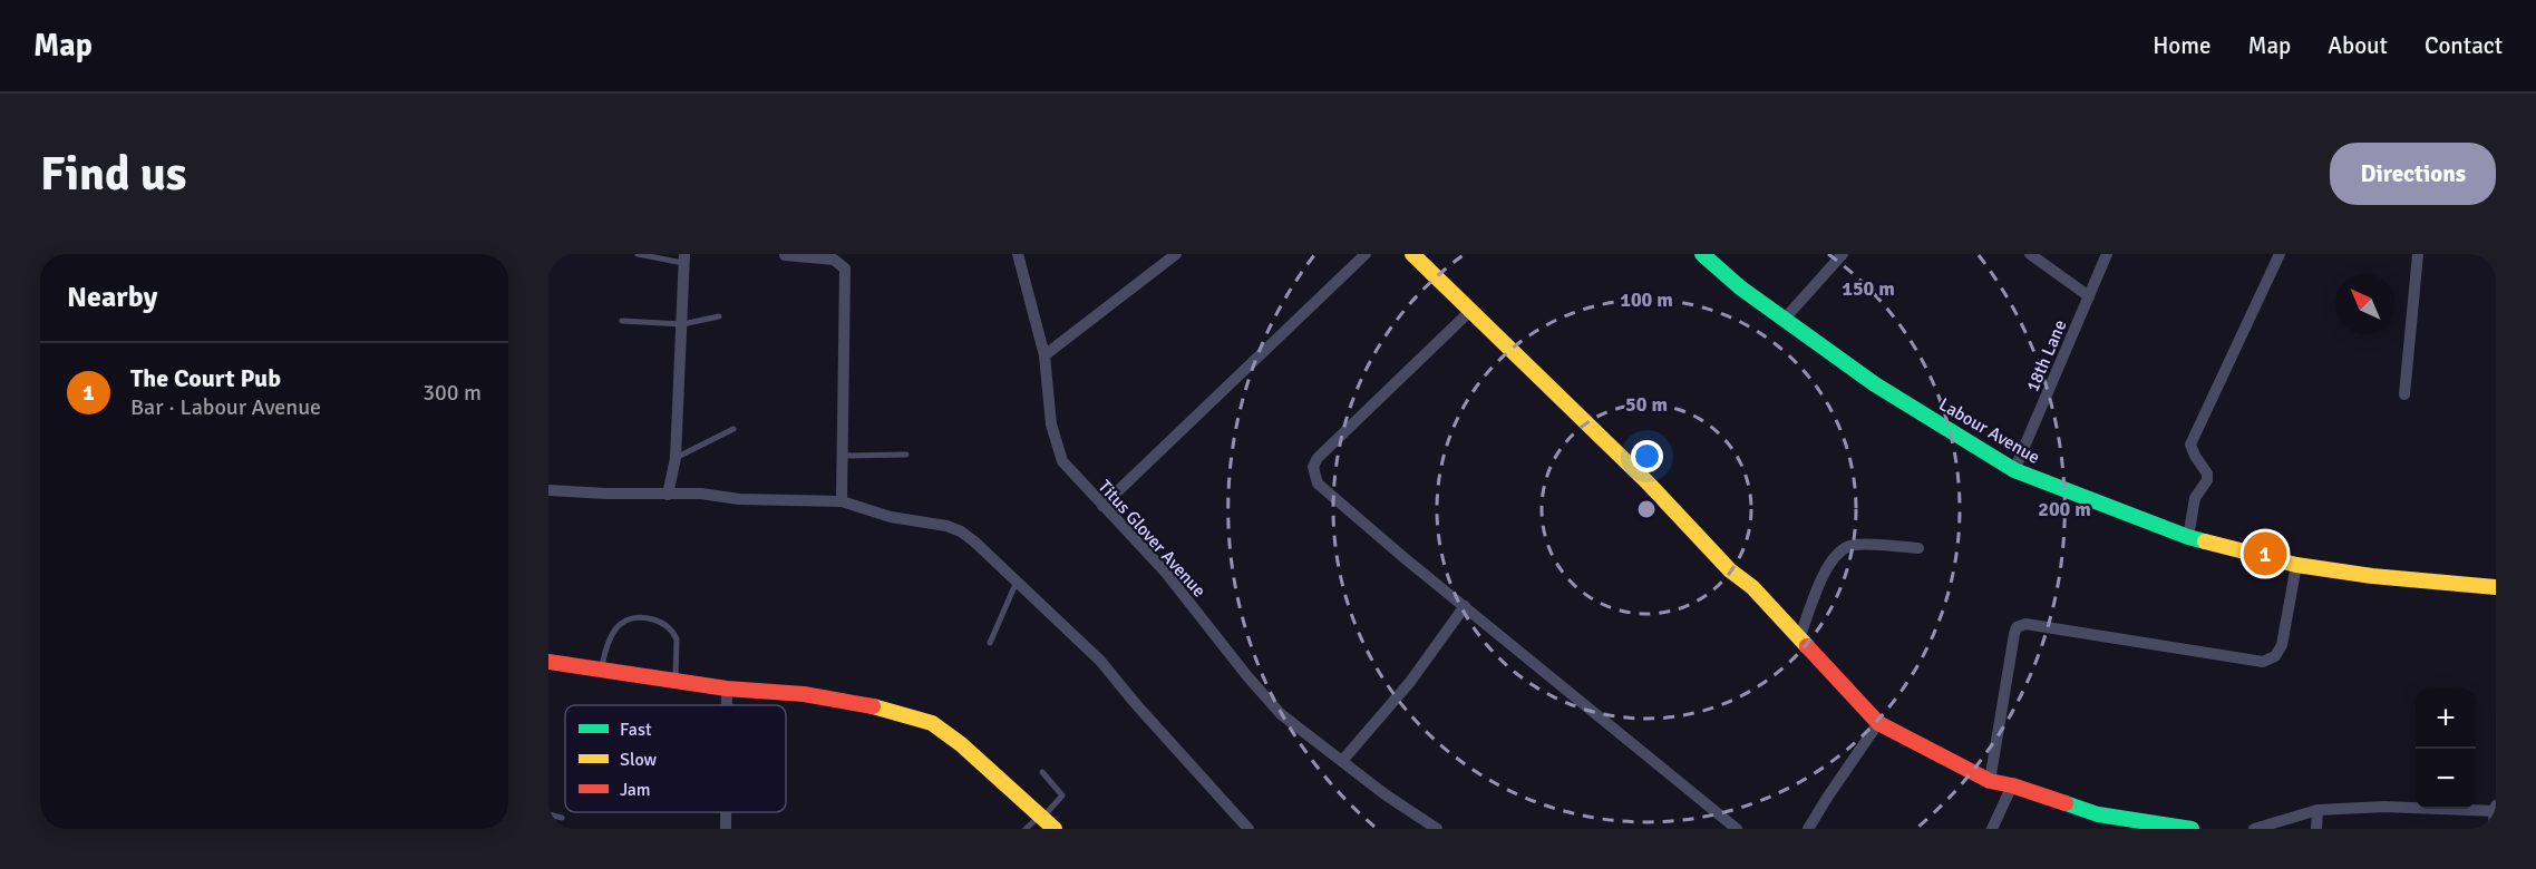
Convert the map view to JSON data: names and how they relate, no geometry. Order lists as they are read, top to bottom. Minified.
{"streets":{"street":["18th Lane","Labour Avenue","Titus Glover Avenue"]},"crossings":[["18th Lane","Labour Avenue"]],"legend":["Fast","Slow","Jam"],"north":"top left","page":{"header":"Map","nav":["Home","Map","About","Contact"],"buttons":"Directions","title":"Find us","heading":"Nearby","list":[{"mark":"1","name":"The Court Pub","note":"Bar · Labour Avenue","value":"300 m"}],"pins":"1","map_buttons":["+","−"]},"rings":["150 m","100 m","50 m","200 m"]}
